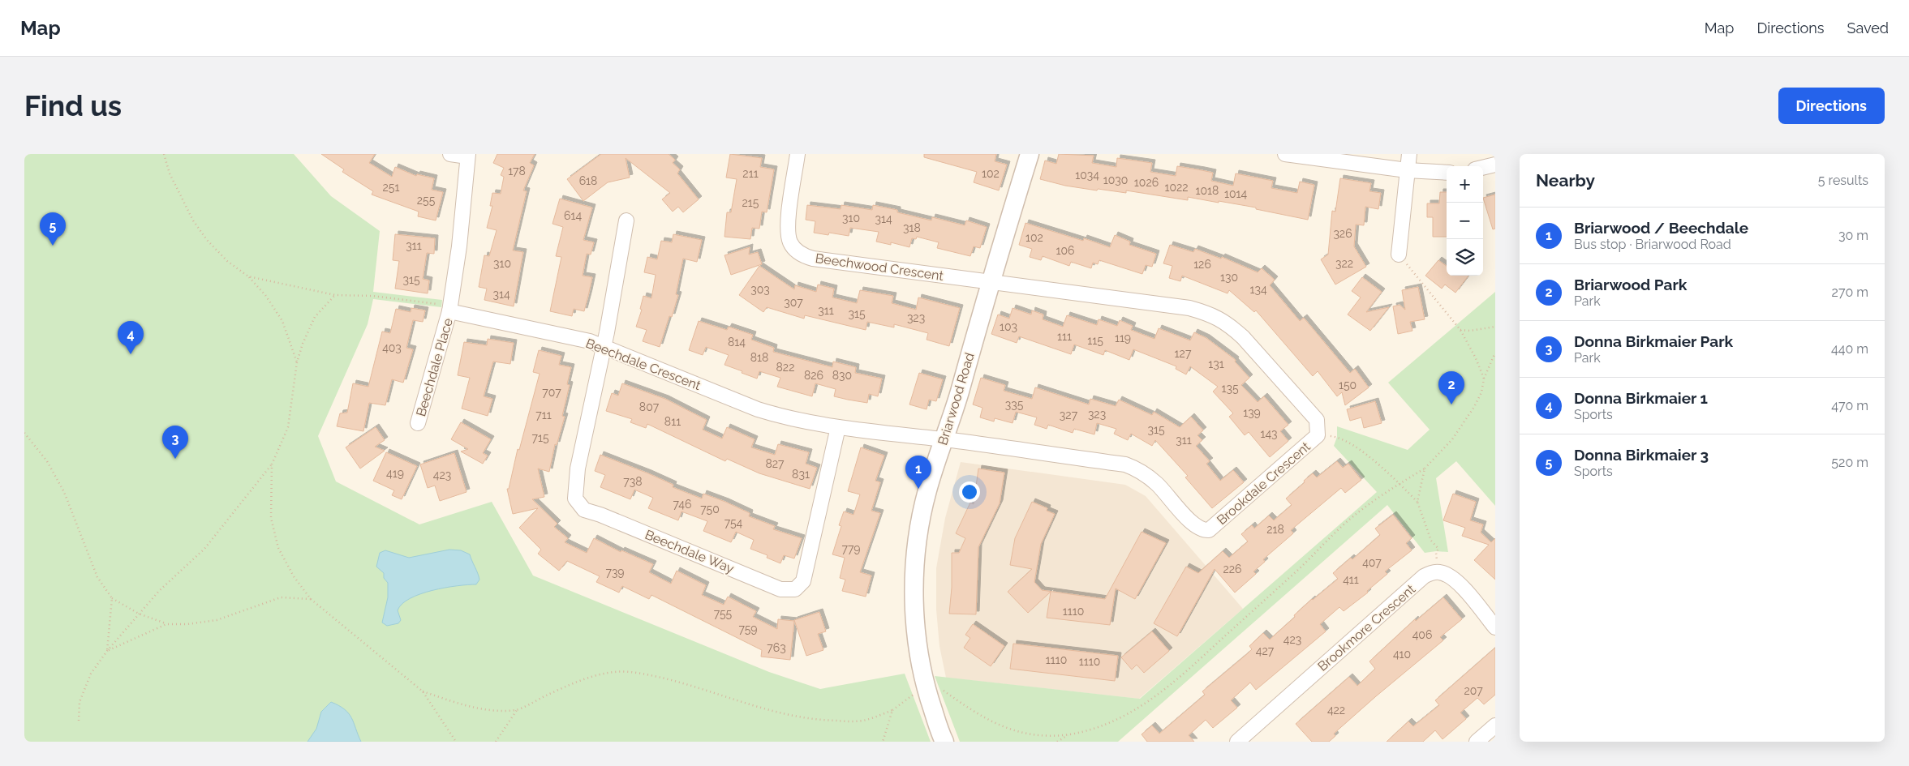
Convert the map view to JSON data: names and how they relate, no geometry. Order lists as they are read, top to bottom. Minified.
{"streets":{"street":["Beechwood Crescent","Beechdale Crescent","Beechdale Place","Briarwood Road","Brookdale Crescent","Beechdale Way","Brookmore Crescent"]},"crossings":[["Beechwood Crescent","Briarwood Road"],["Beechwood Crescent","Brookdale Crescent"],["Beechdale Crescent","Beechdale Place"],["Beechdale Crescent","Briarwood Road"],["Beechdale Crescent","Brookdale Crescent"],["Beechdale Crescent","Beechdale Way"],["Briarwood Road","Brookdale Crescent"]],"house_numbers":["178","211","102","1034","1030","618","1026","251","1022","1018","1014","255","215","614","310","314","318","326","102","311","106","310","322","126","130","315","303","134","314","307","311","315","323","103","111","119","115","814","403","127","818","131","822","826","830","150","135","707","335","807","139","323","711","327","811","315","143","715","311","827","419","831","423","738","746","750","754","218","779","407","226","739","411","1110","755","759","406","423","763","427","410","1110","1110","207","422"],"page":{"header":"Map","nav":["Map","Directions","Saved"],"buttons":"Directions","title":"Find us","heading":["Nearby","5 results"],"map_buttons":["+","−"],"list":[{"mark":"1","name":"Briarwood / Beechdale","note":"Bus stop · Briarwood Road","value":"30 m"},{"mark":"2","name":"Briarwood Park","note":"Park","value":"270 m"},{"mark":"3","name":"Donna Birkmaier Park","note":"Park","value":"440 m"},{"mark":"4","name":"Donna Birkmaier 1","note":"Sports","value":"470 m"},{"mark":"5","name":"Donna Birkmaier 3","note":"Sports","value":"520 m"}],"pins":["5","4","2","3","1"]}}
